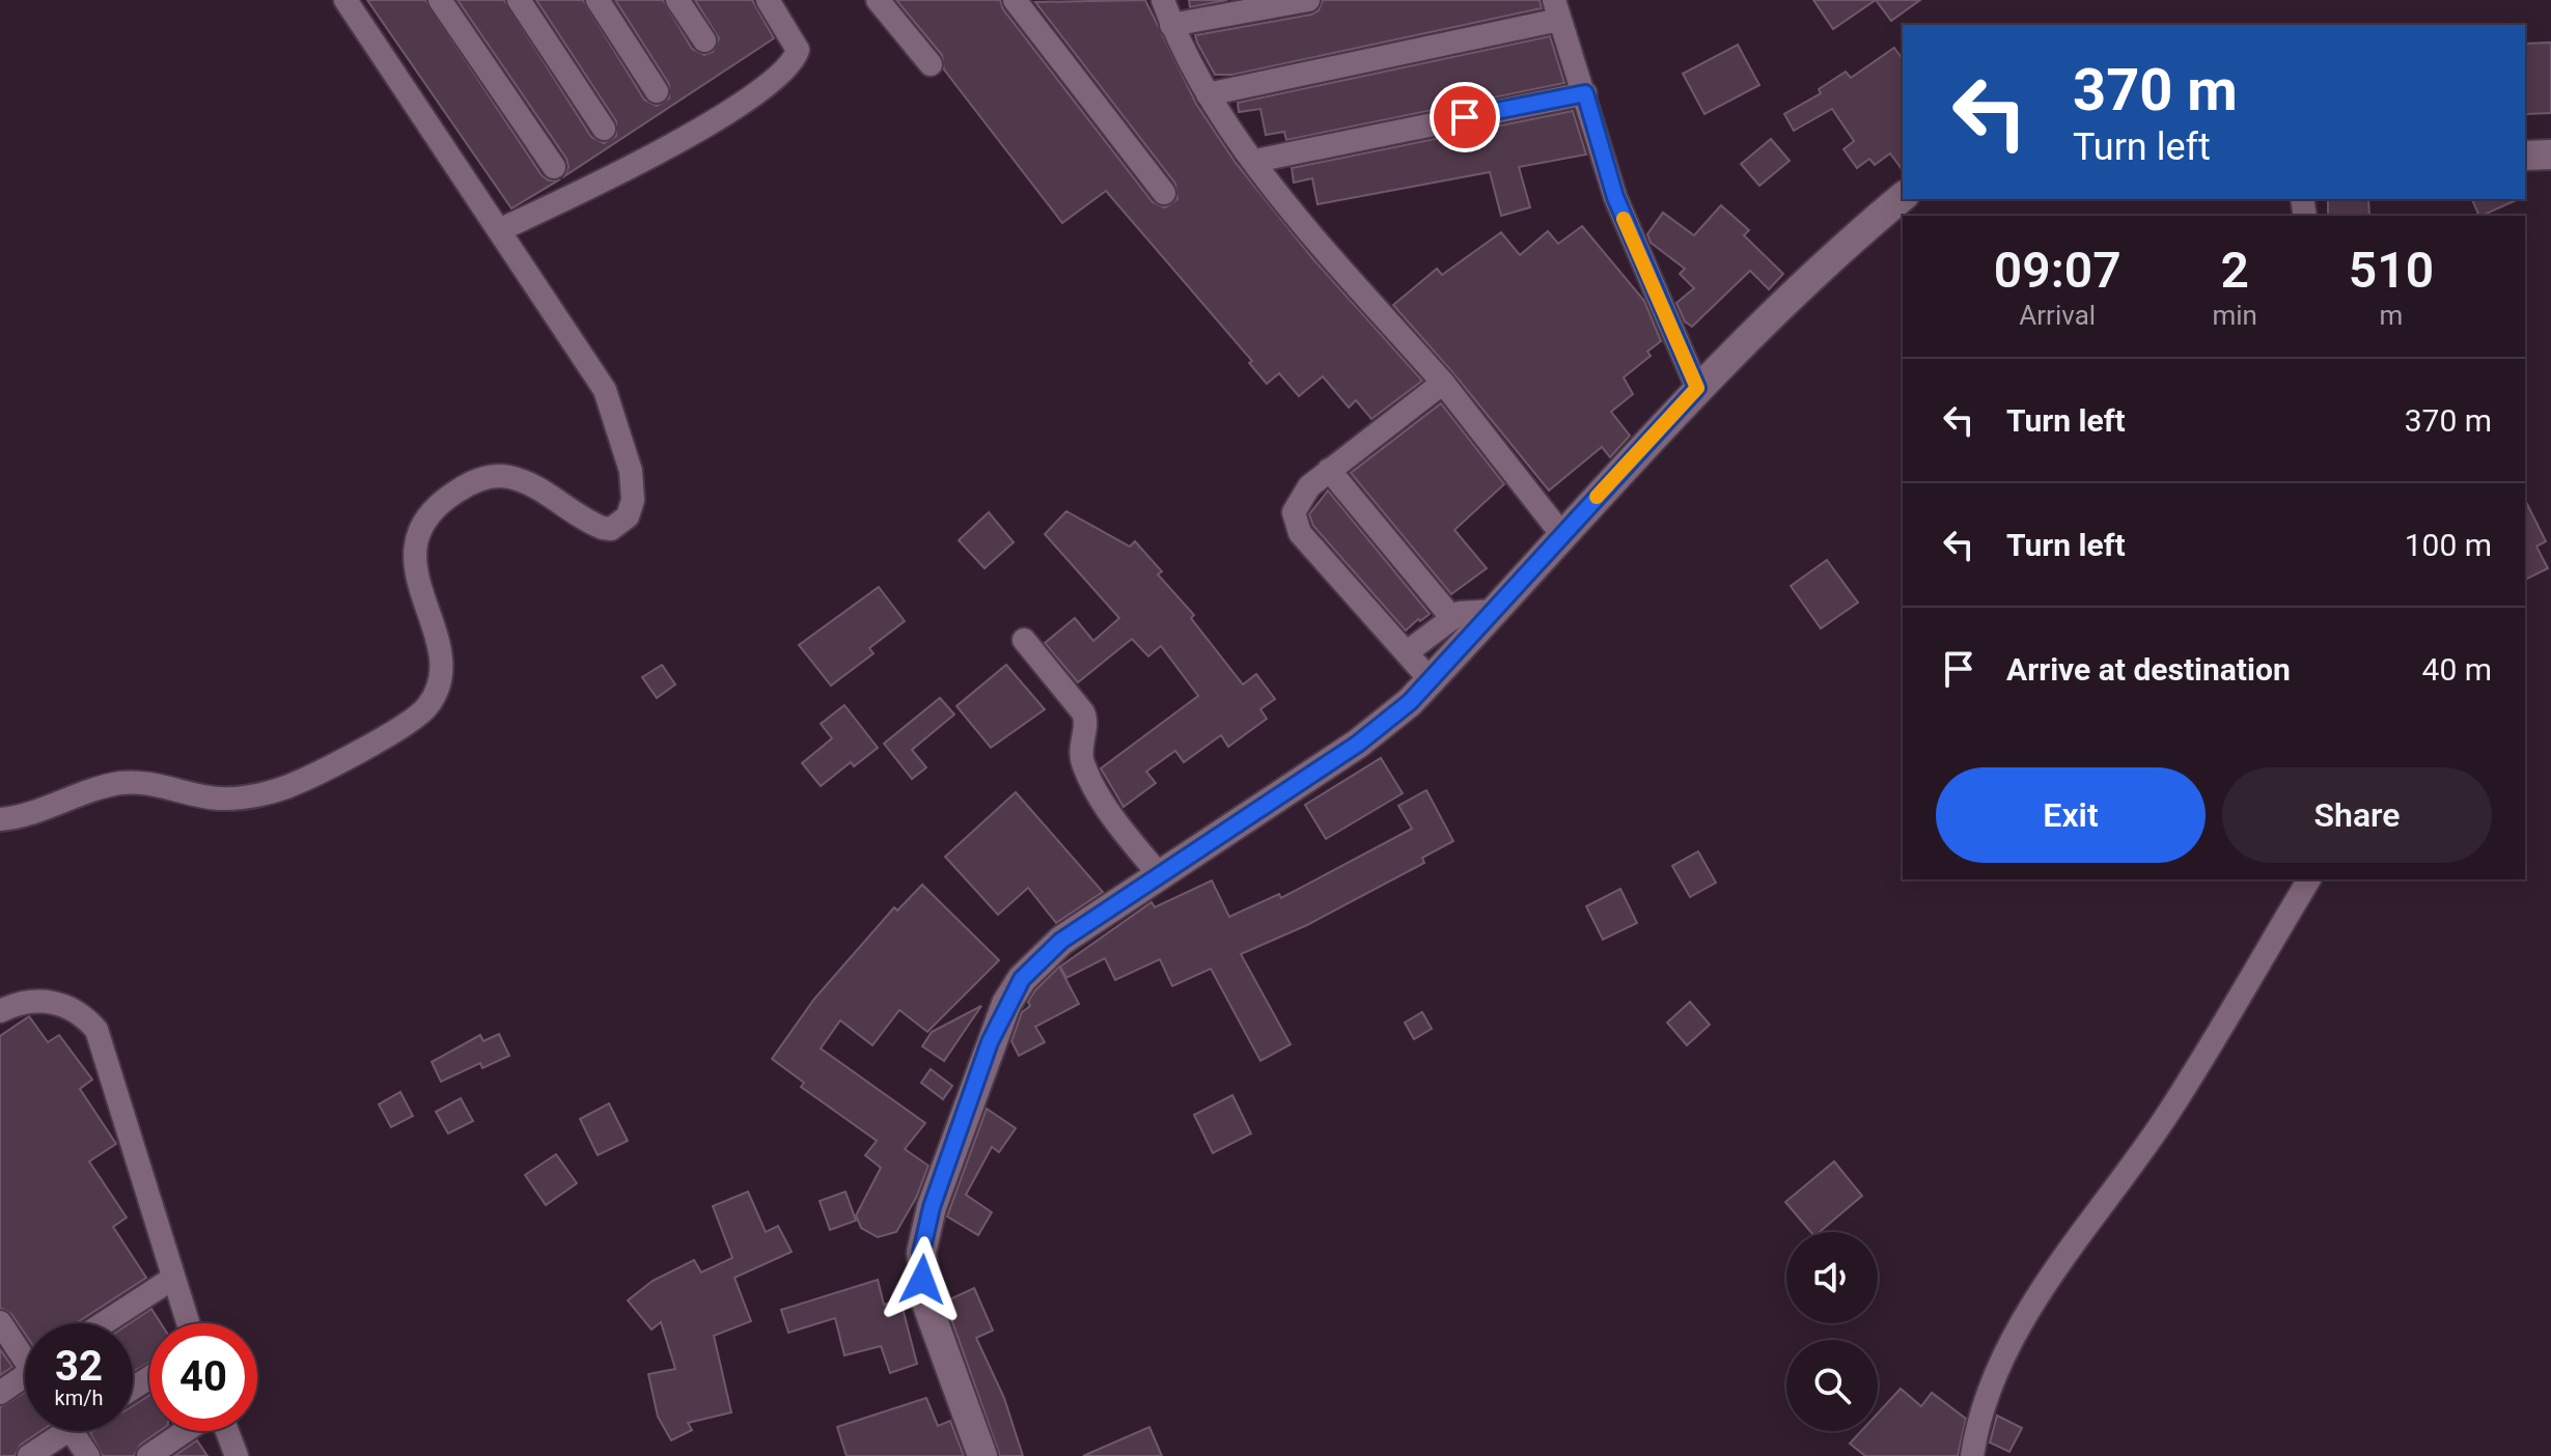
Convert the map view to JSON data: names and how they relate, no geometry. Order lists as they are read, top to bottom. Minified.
{"page":{"turn":["370 m","Turn left"],"eta":["09:07","Arrival","2","min","510","m"],"list":[{"name":"Turn left","value":"370 m"},{"name":"Turn left","value":"100 m"},{"name":"Arrive at destination","value":"40 m"}],"buttons":["Exit","Share"],"speed":"32 km/h","limit":"40"}}
